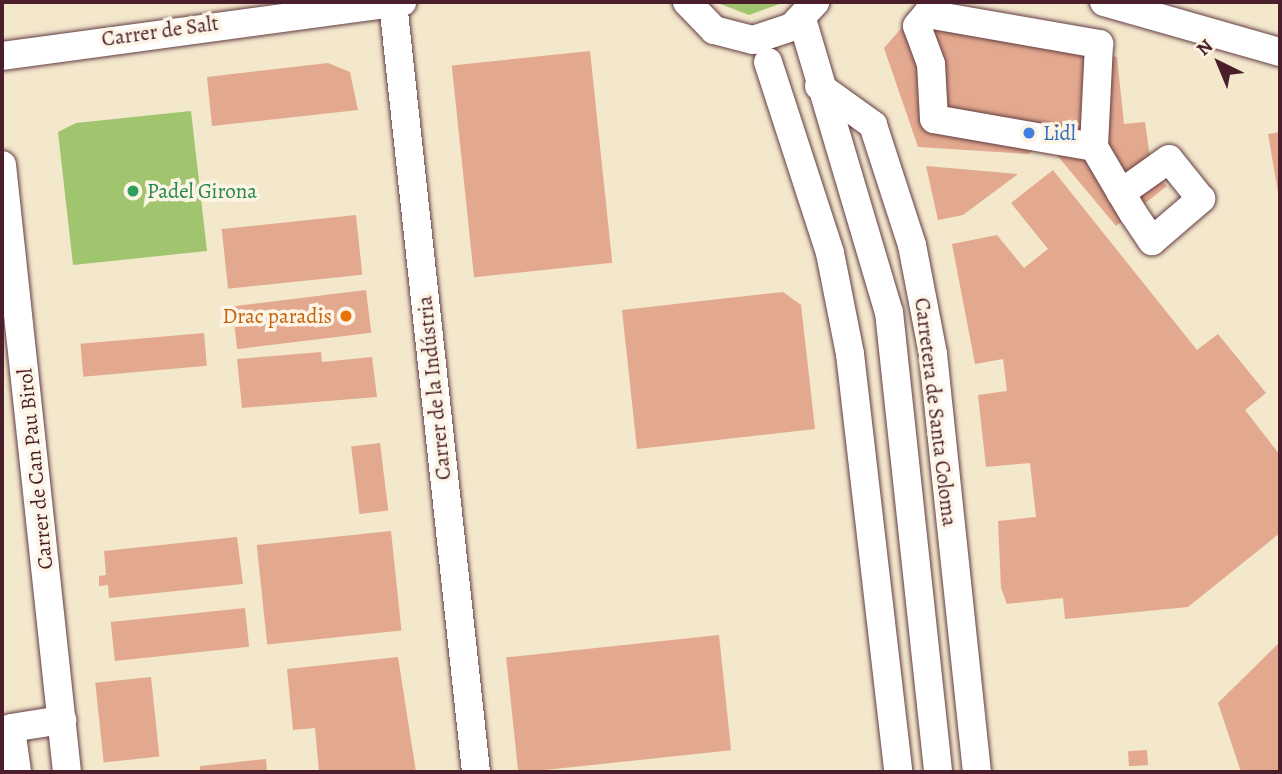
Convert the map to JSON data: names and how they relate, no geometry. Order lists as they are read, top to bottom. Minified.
{"streets":{"street":["Carrer de Salt","Carrer de la Indústria","Carretera de Santa Coloma","Carrer de Can Pau Birol"]},"crossings":[["Carrer de Salt","Carrer de la Indústria"]],"places":["Lidl","Padel Girona","Drac paradis"],"north":"top left"}
